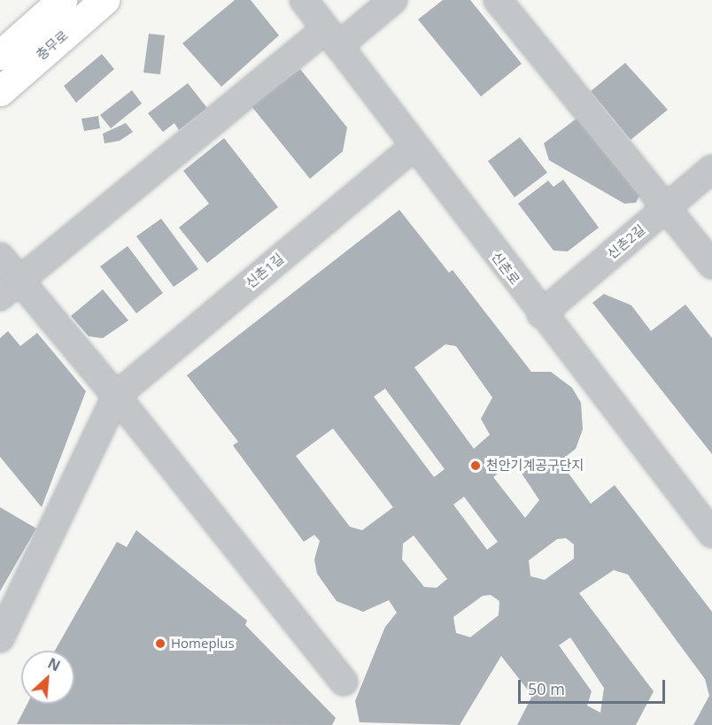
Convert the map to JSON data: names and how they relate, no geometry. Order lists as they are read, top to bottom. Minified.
{"streets":{"main road":["충무로"],"street":["신촌2길","신촌로","신촌1길"]},"crossings":[["신촌2길","신촌로"],["신촌로","신촌1길"]],"places":["천안기계공구단지","Homeplus"],"scale_bar":"50 m","north":"top right"}
